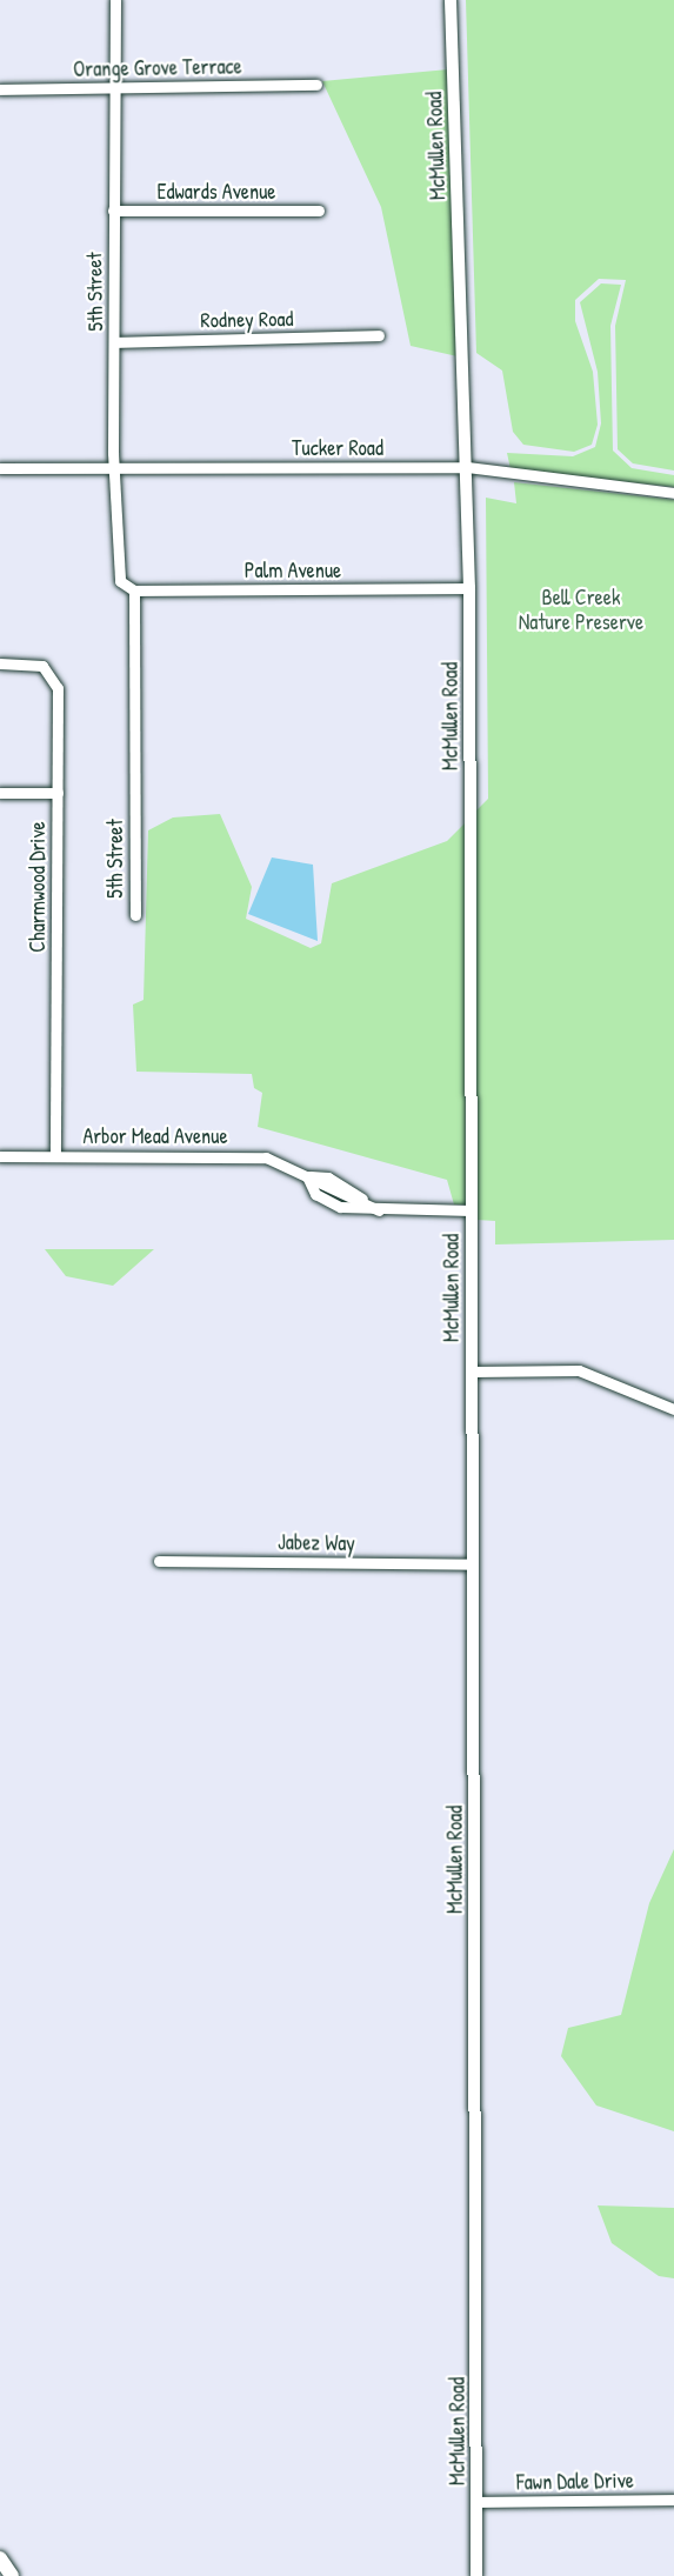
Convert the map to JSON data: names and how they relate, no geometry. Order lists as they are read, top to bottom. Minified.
{"streets":{"street":["Orange Grove Terrace","McMullen Road","Edwards Avenue","5th Street","Rodney Road","Tucker Road","Palm Avenue","Charmwood Drive","Arbor Mead Avenue","Jabez Way","Fawn Dale Drive"]},"crossings":[["Orange Grove Terrace","5th Street"],["McMullen Road","Tucker Road"],["McMullen Road","Palm Avenue"],["McMullen Road","Jabez Way"],["McMullen Road","Fawn Dale Drive"],["Edwards Avenue","5th Street"],["5th Street","Rodney Road"],["5th Street","Tucker Road"],["5th Street","Palm Avenue"],["Charmwood Drive","Arbor Mead Avenue"]],"parks":["Bell Creek Nature Preserve"]}
